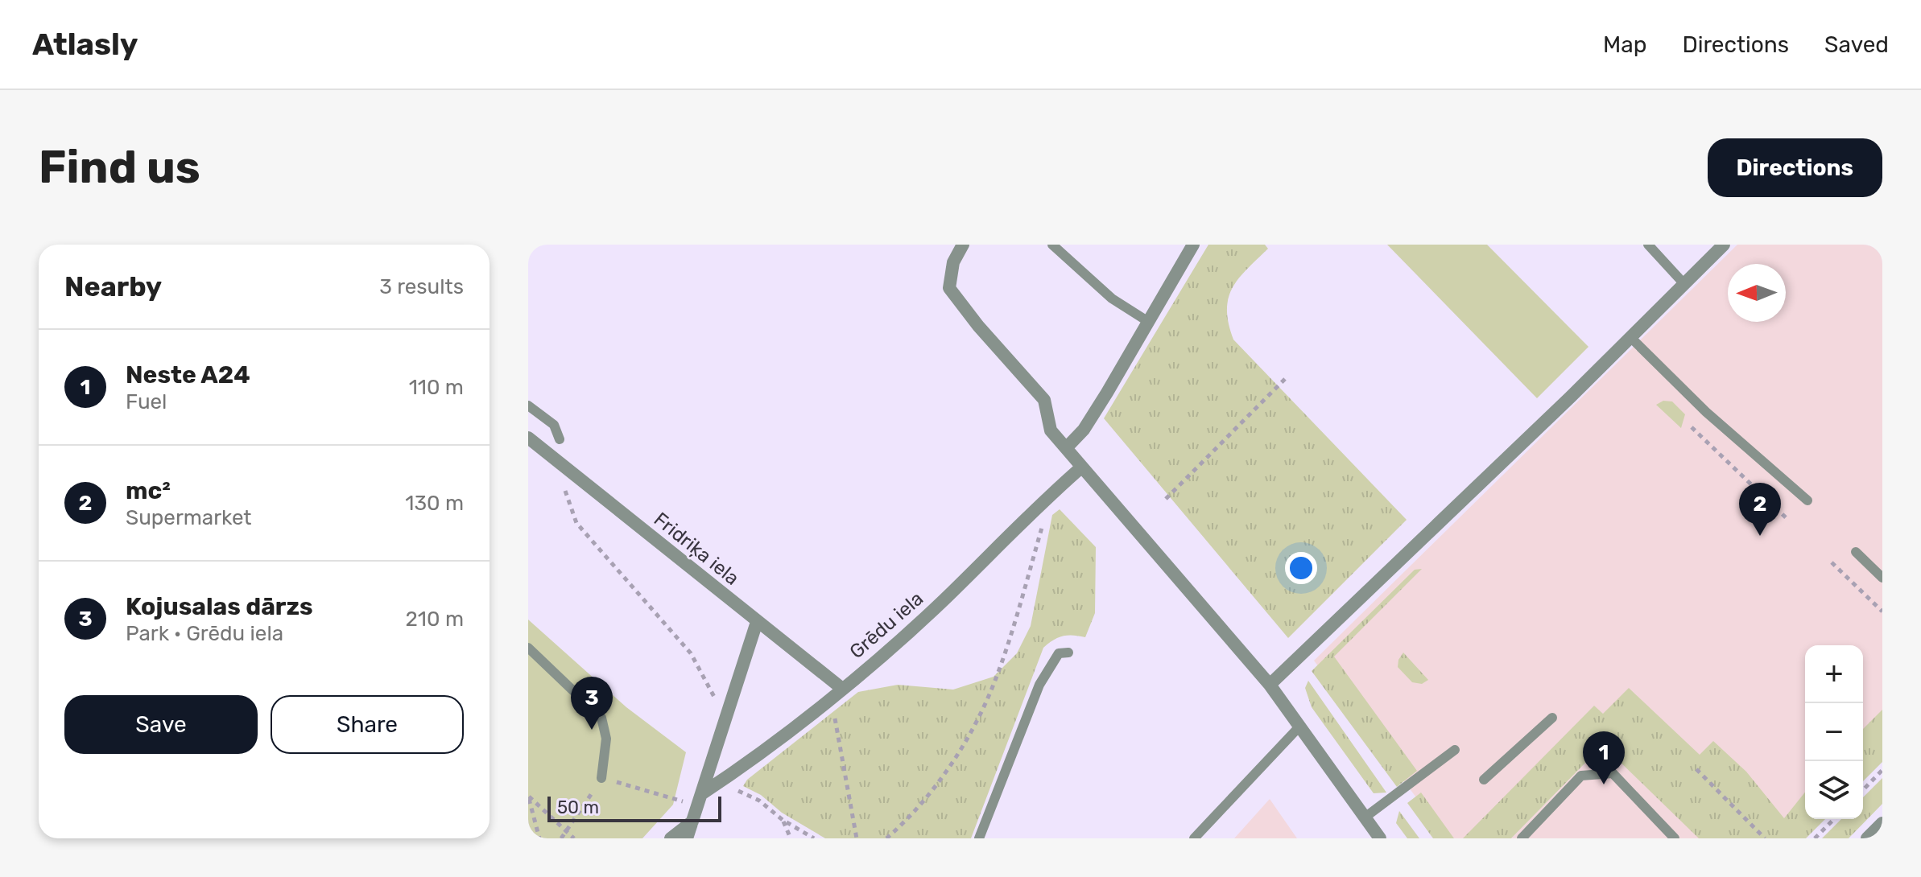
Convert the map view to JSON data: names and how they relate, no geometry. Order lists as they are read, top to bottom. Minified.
{"streets":{"street":["Fridriķa iela","Grēdu iela"]},"crossings":[["Fridriķa iela","Grēdu iela"]],"scale_bar":"50 m","north":"left","page":{"header":"Atlasly","nav":["Map","Directions","Saved"],"buttons":["Directions",["Save","Share"]],"title":"Find us","heading":["Nearby","3 results"],"list":[{"mark":"1","name":"Neste A24","note":"Fuel","value":"110 m"},{"mark":"2","name":"mc²","note":"Supermarket","value":"130 m"},{"mark":"3","name":"Kojusalas dārzs","note":"Park · Grēdu iela","value":"210 m"}],"pins":["2","3","1"],"map_buttons":["+","−"],"scale":"50 m"}}
